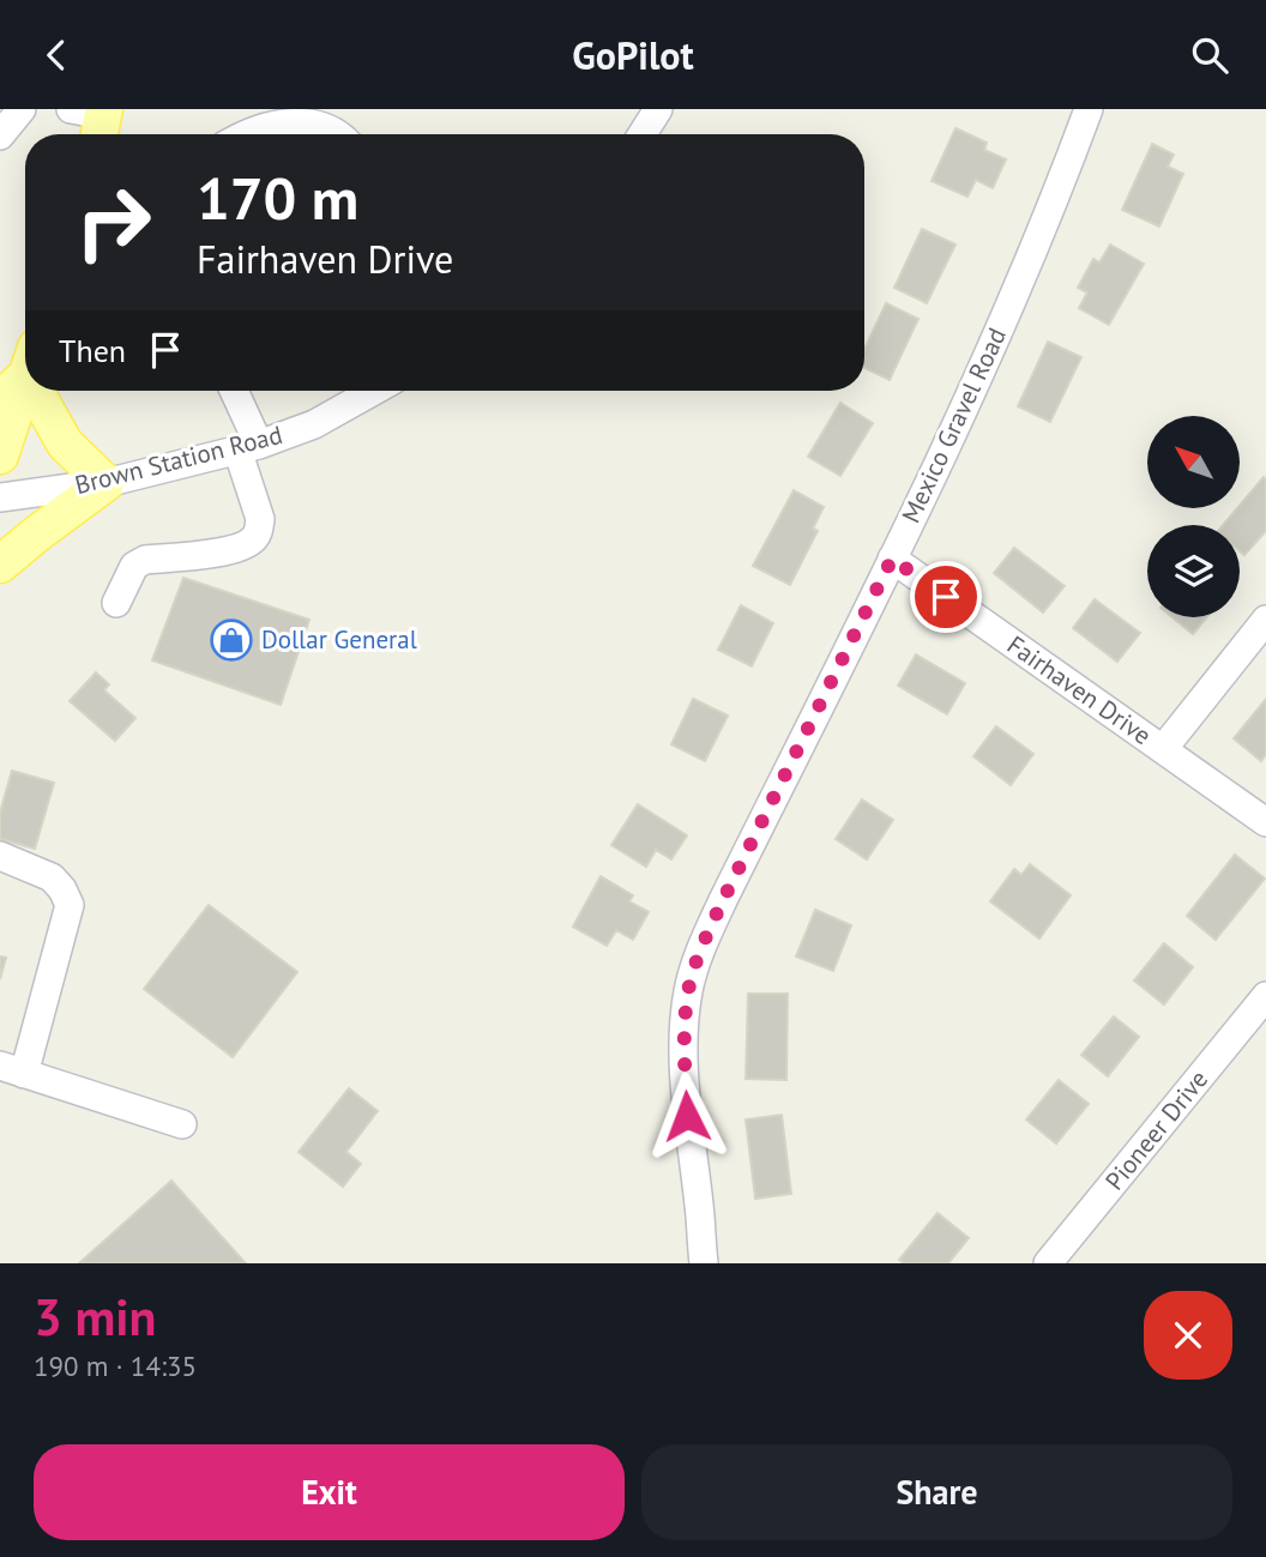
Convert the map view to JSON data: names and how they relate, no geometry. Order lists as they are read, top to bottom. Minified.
{"streets":{"street":["Mexico Gravel Road","Brown Station Road","Fairhaven Drive","Pioneer Drive"]},"crossings":[["Mexico Gravel Road","Fairhaven Drive"]],"places":{"shop":["Dollar General"]},"north":"top left","page":{"header":"GoPilot","turn":["170 m","Fairhaven Drive"],"then":"Then","heading":["3 min","190 m · 14:35"],"buttons":["Exit","Share"]}}
